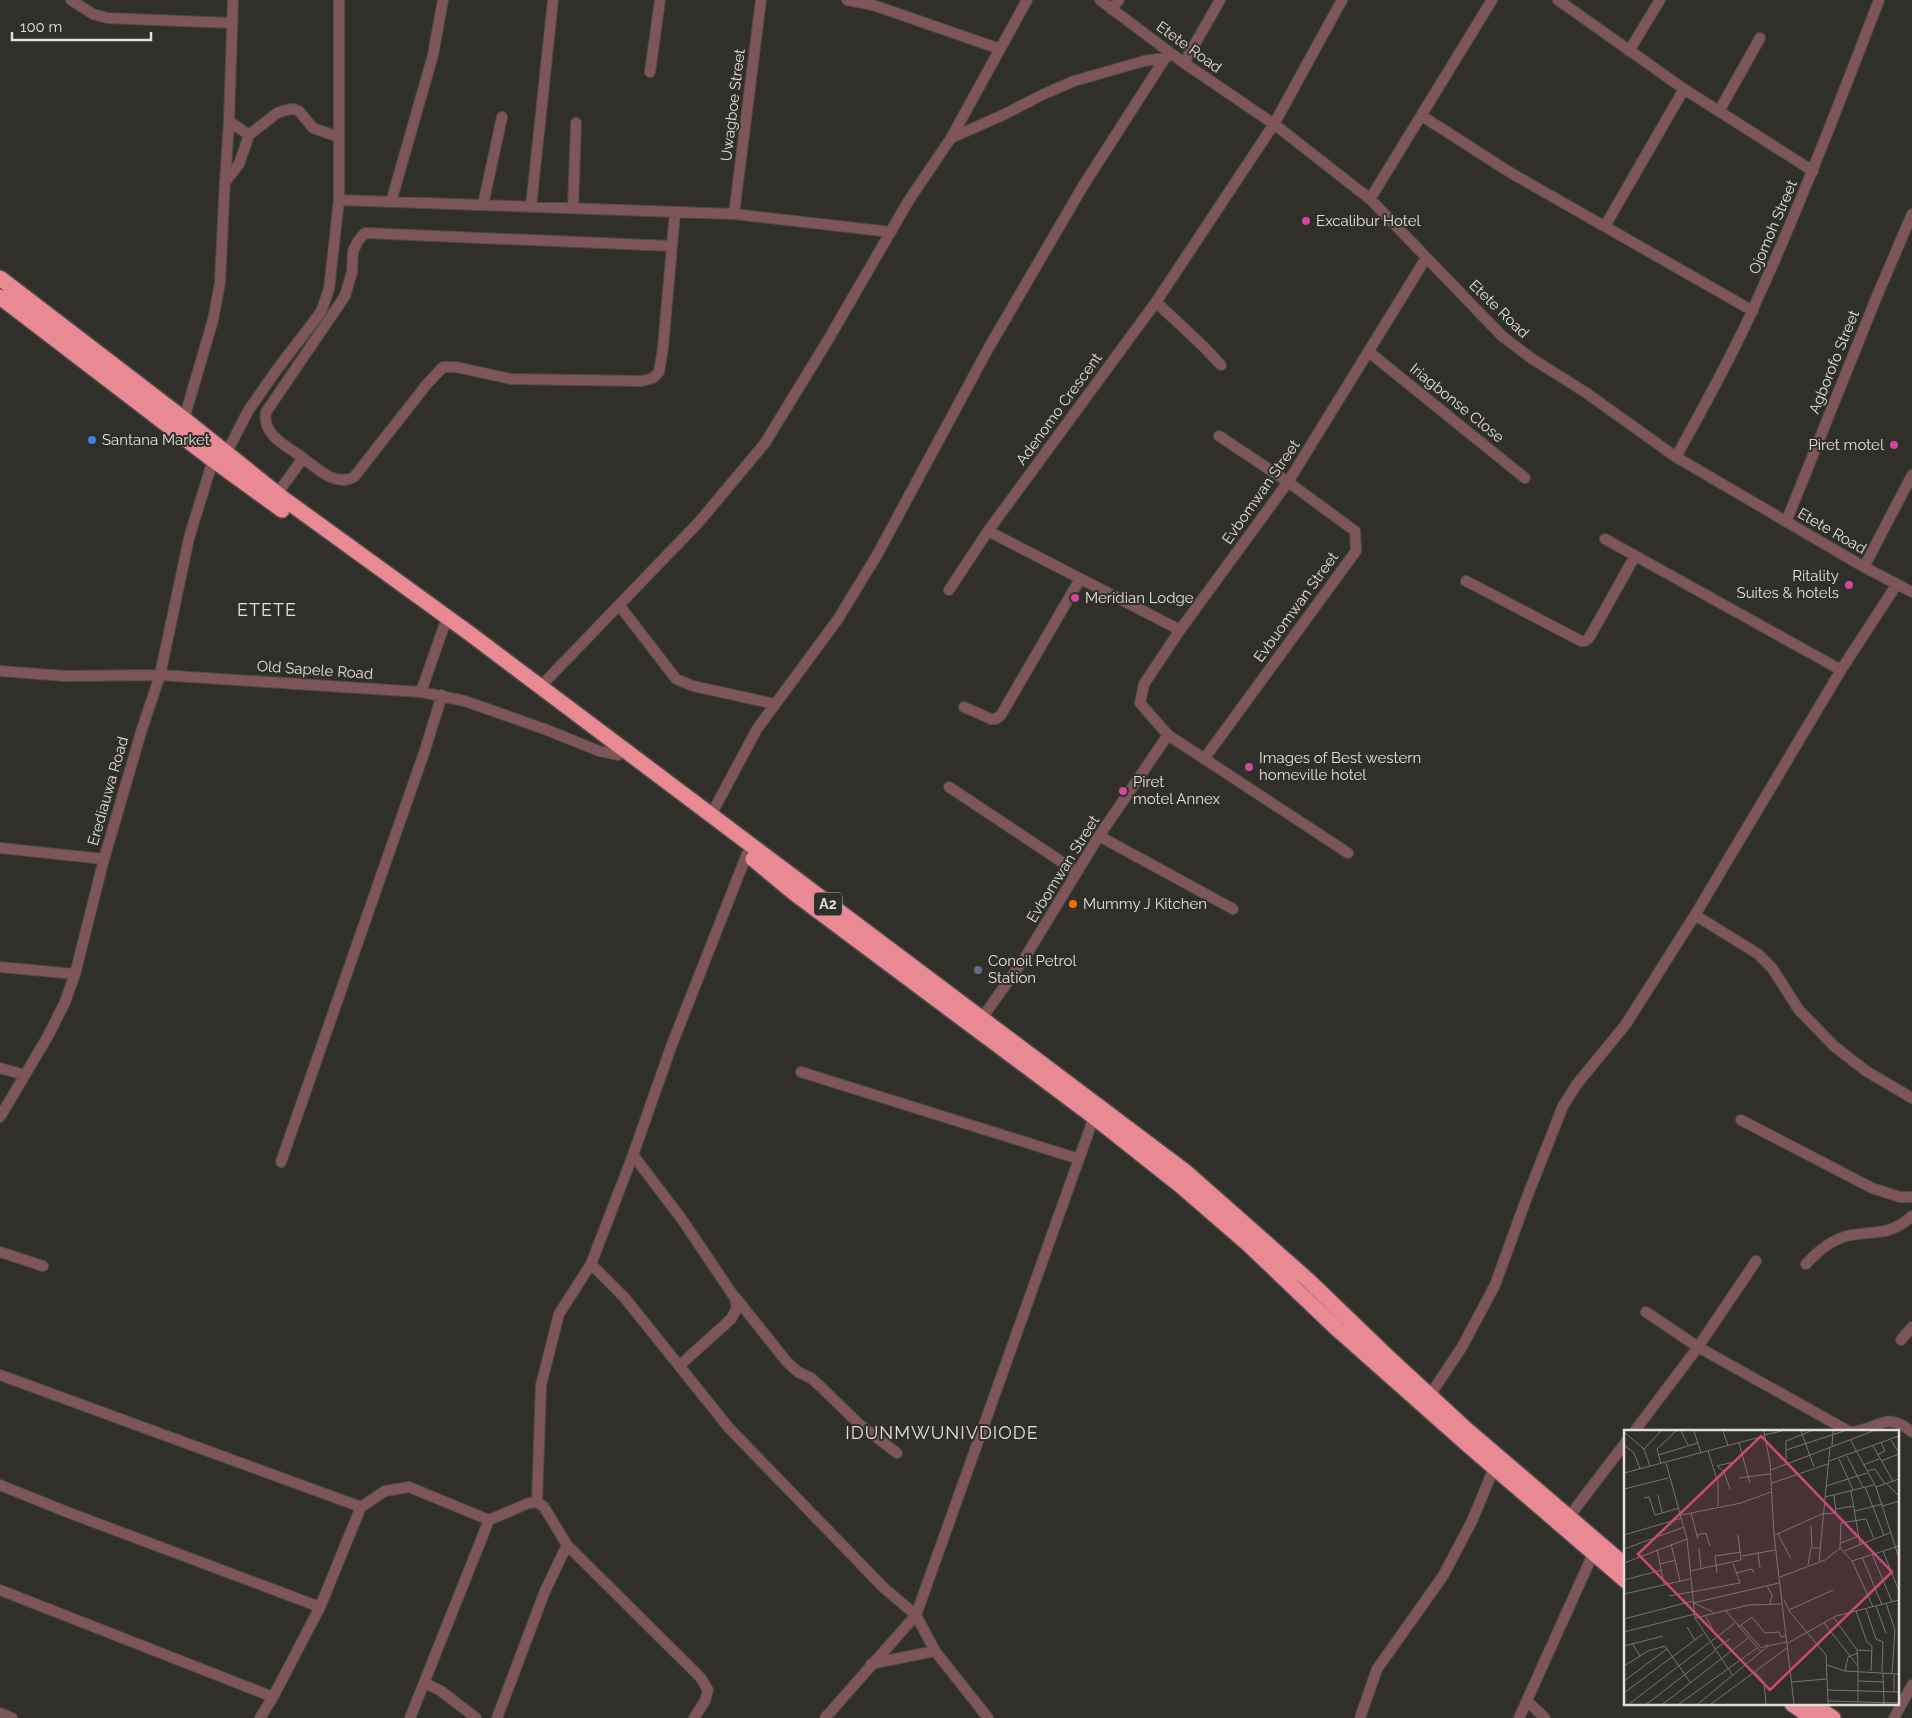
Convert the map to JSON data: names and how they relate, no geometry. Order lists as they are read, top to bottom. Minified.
{"streets":{"highway":["A2"],"street":["Etete Road","Uwagboe Street","Ojomoh Street","Agborofo Street","Iriagbonse Close","Adenomo Crescent","Evbomwan Street","Evbuomwan Street","Old Sapele Road","Erediauwa Road"]},"crossings":[["Etete Road","Ojomoh Street"],["Etete Road","Agborofo Street"],["Etete Road","Adenomo Crescent"],["Etete Road","Evbomwan Street"],["Iriagbonse Close","Evbomwan Street"],["Evbomwan Street","Evbuomwan Street"],["Evbomwan Street","A2"],["Old Sapele Road","Erediauwa Road"],["Old Sapele Road","A2"],["Erediauwa Road","A2"]],"districts":["ETETE","IDUNMWUNIVDIODE"],"places":["Excalibur Hotel","Santana Market","Piret motel","Ritality Suites & hotels","Meridian Lodge","Images of Best western homeville hotel","Piret motel Annex","Mummy J Kitchen","Conoil Petrol Station"],"scale_bar":"100 m"}
